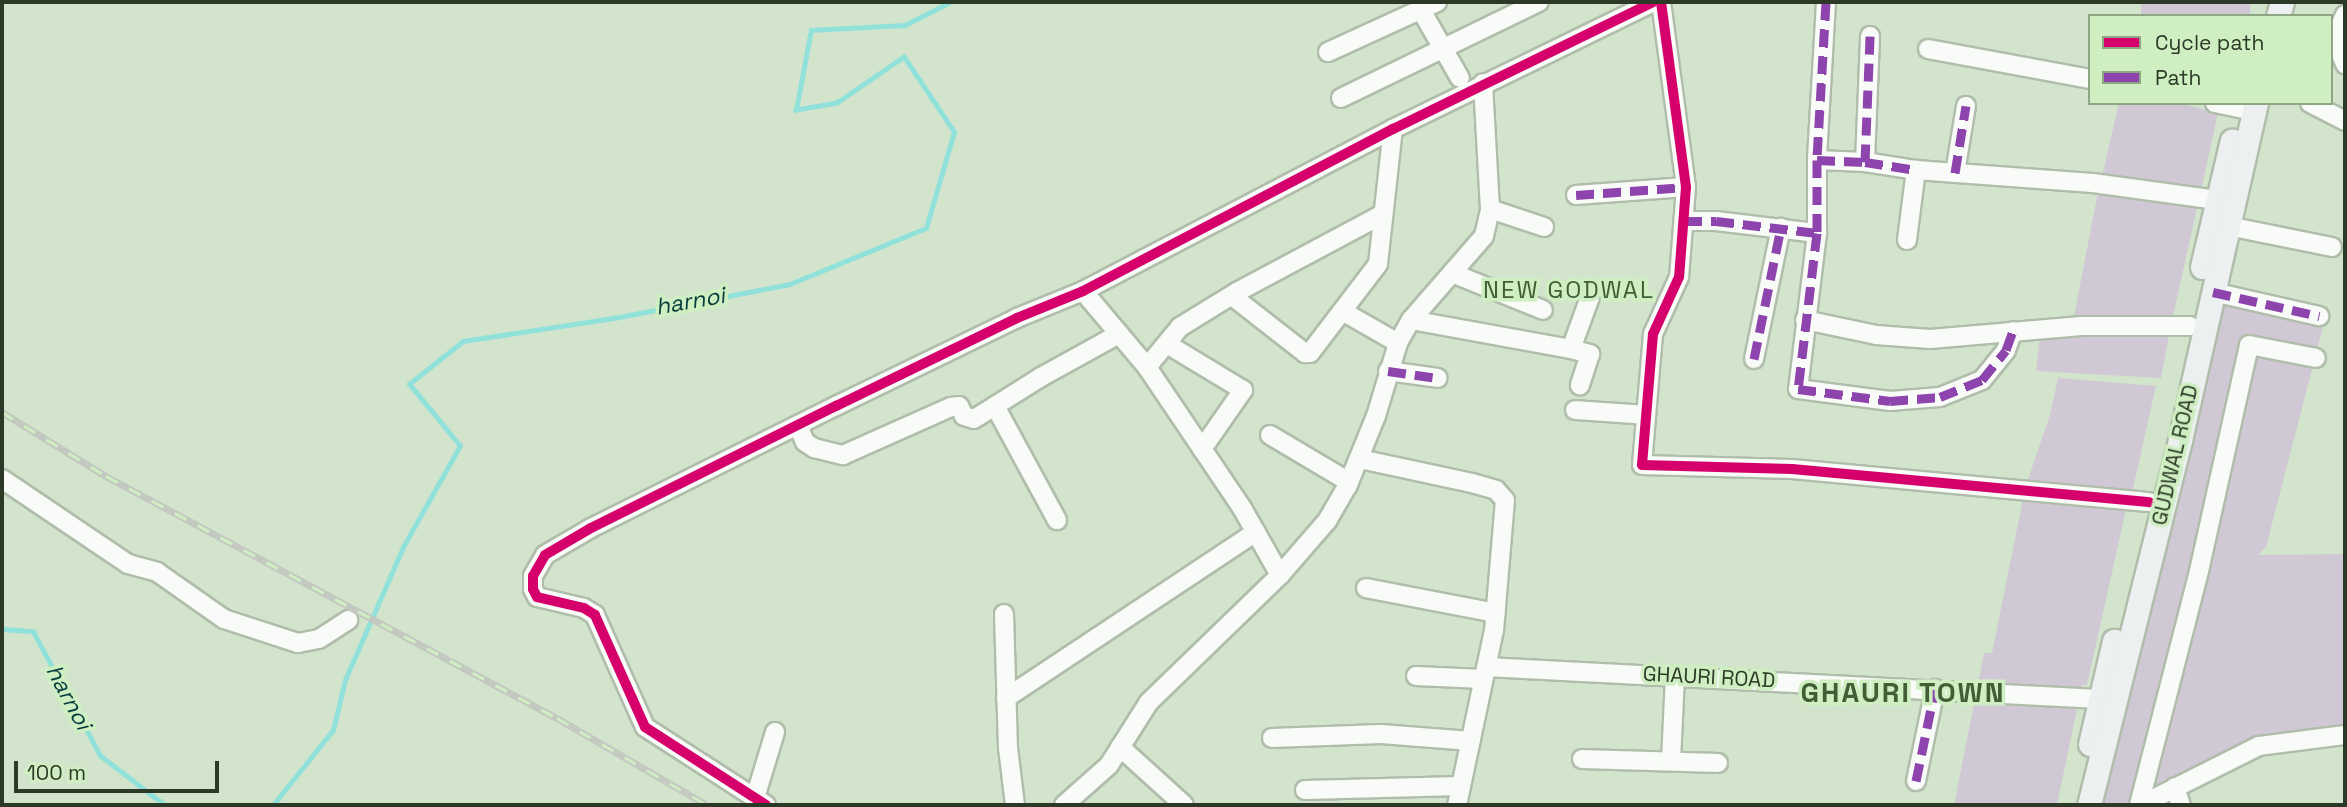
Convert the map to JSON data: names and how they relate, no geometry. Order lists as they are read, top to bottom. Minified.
{"streets":{"main road":["GUDWAL ROAD"],"street":["GHAURI ROAD"]},"crossings":[["GUDWAL ROAD","GHAURI ROAD"]],"districts":["NEW GODWAL","GHAURI TOWN"],"water":["harnoi"],"legend":["Cycle path","Path"],"scale_bar":"100 m"}
